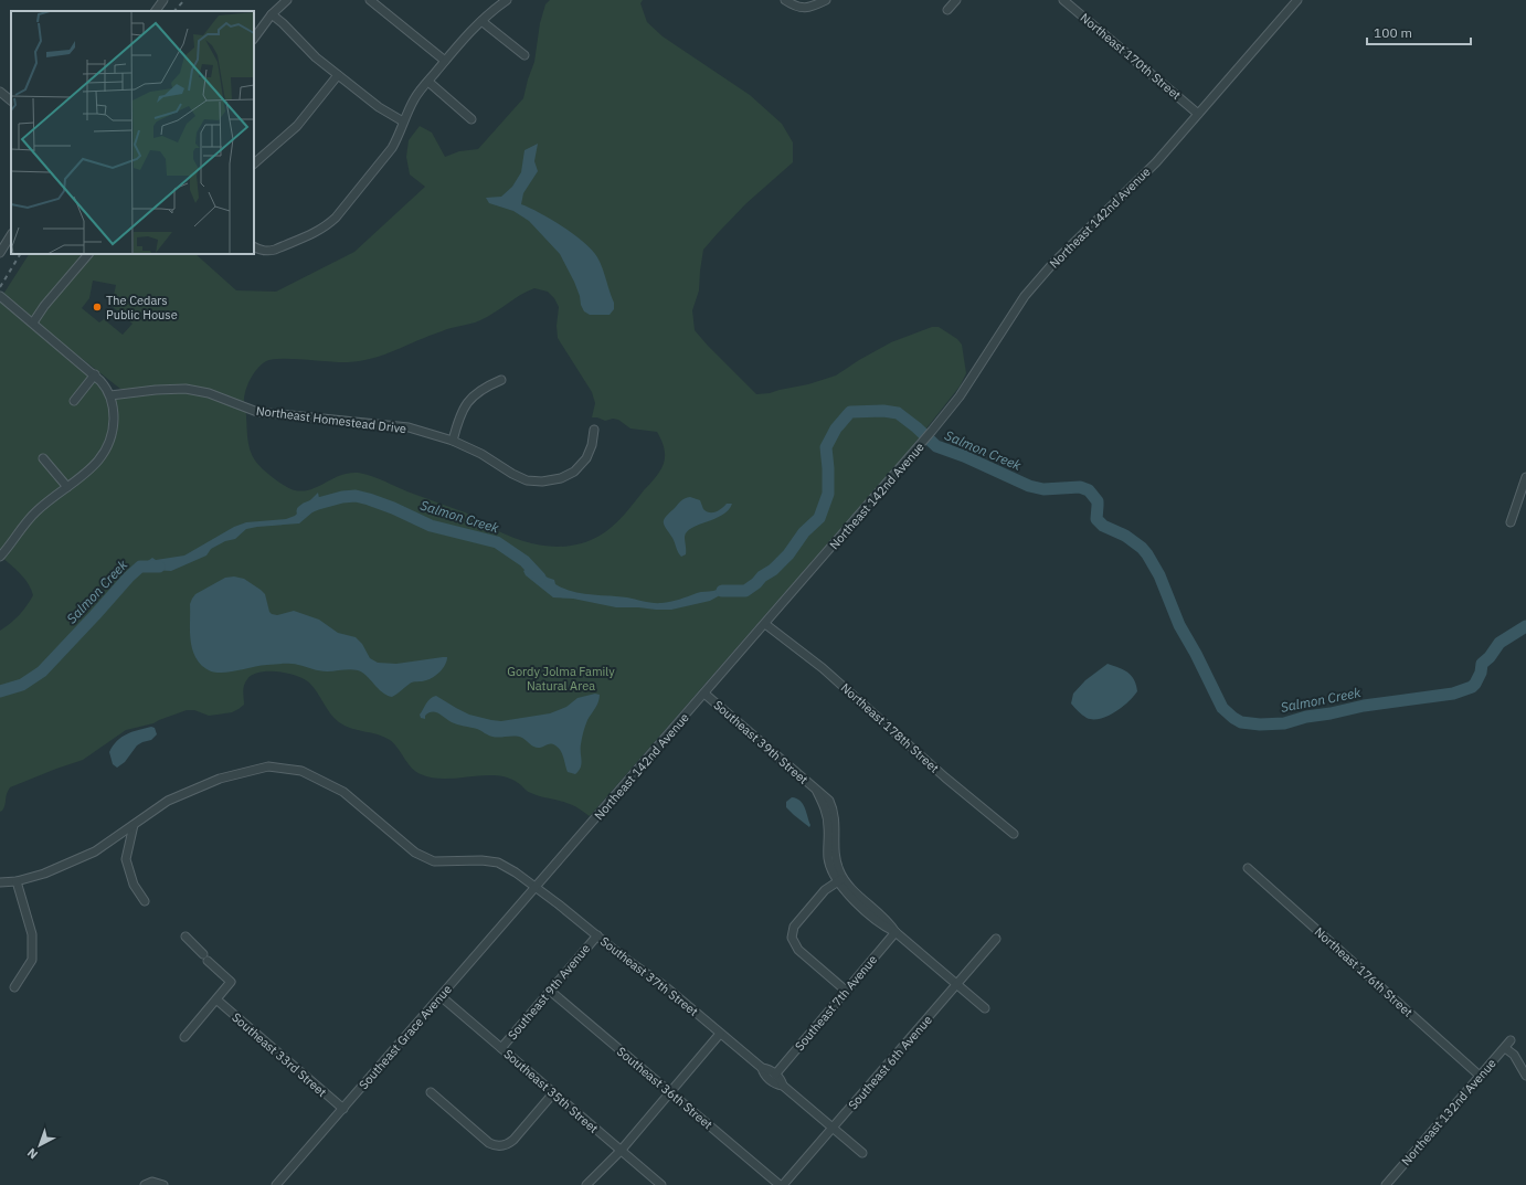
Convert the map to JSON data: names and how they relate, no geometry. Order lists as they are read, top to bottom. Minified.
{"streets":{"street":["Northeast 170th Street","Northeast 142nd Avenue","Northeast Homestead Drive","Northeast 178th Street","Southeast 39th Street","Northeast 176th Street","Southeast 37th Street","Southeast 9th Avenue","Southeast 7th Avenue","Southeast Grace Avenue","Southeast 33rd Street","Southeast 6th Avenue","Southeast 36th Street","Southeast 35th Street","Northeast 132nd Avenue"]},"crossings":[["Northeast 170th Street","Northeast 142nd Avenue"],["Northeast 142nd Avenue","Northeast 178th Street"],["Northeast 142nd Avenue","Southeast 39th Street"],["Northeast 142nd Avenue","Southeast 37th Street"],["Northeast 142nd Avenue","Southeast Grace Avenue"],["Southeast 39th Street","Southeast 7th Avenue"],["Southeast 39th Street","Southeast 6th Avenue"],["Northeast 176th Street","Northeast 132nd Avenue"],["Southeast 37th Street","Southeast 9th Avenue"],["Southeast 37th Street","Southeast 7th Avenue"],["Southeast 37th Street","Southeast Grace Avenue"],["Southeast 37th Street","Southeast 6th Avenue"],["Southeast 9th Avenue","Southeast 36th Street"],["Southeast 9th Avenue","Southeast 35th Street"],["Southeast Grace Avenue","Southeast 33rd Street"],["Southeast Grace Avenue","Southeast 35th Street"]],"water":["Salmon Creek"],"parks":["Gordy Jolma Family Natural Area"],"places":["The Cedars Public House"],"scale_bar":"100 m","north":"bottom left"}
